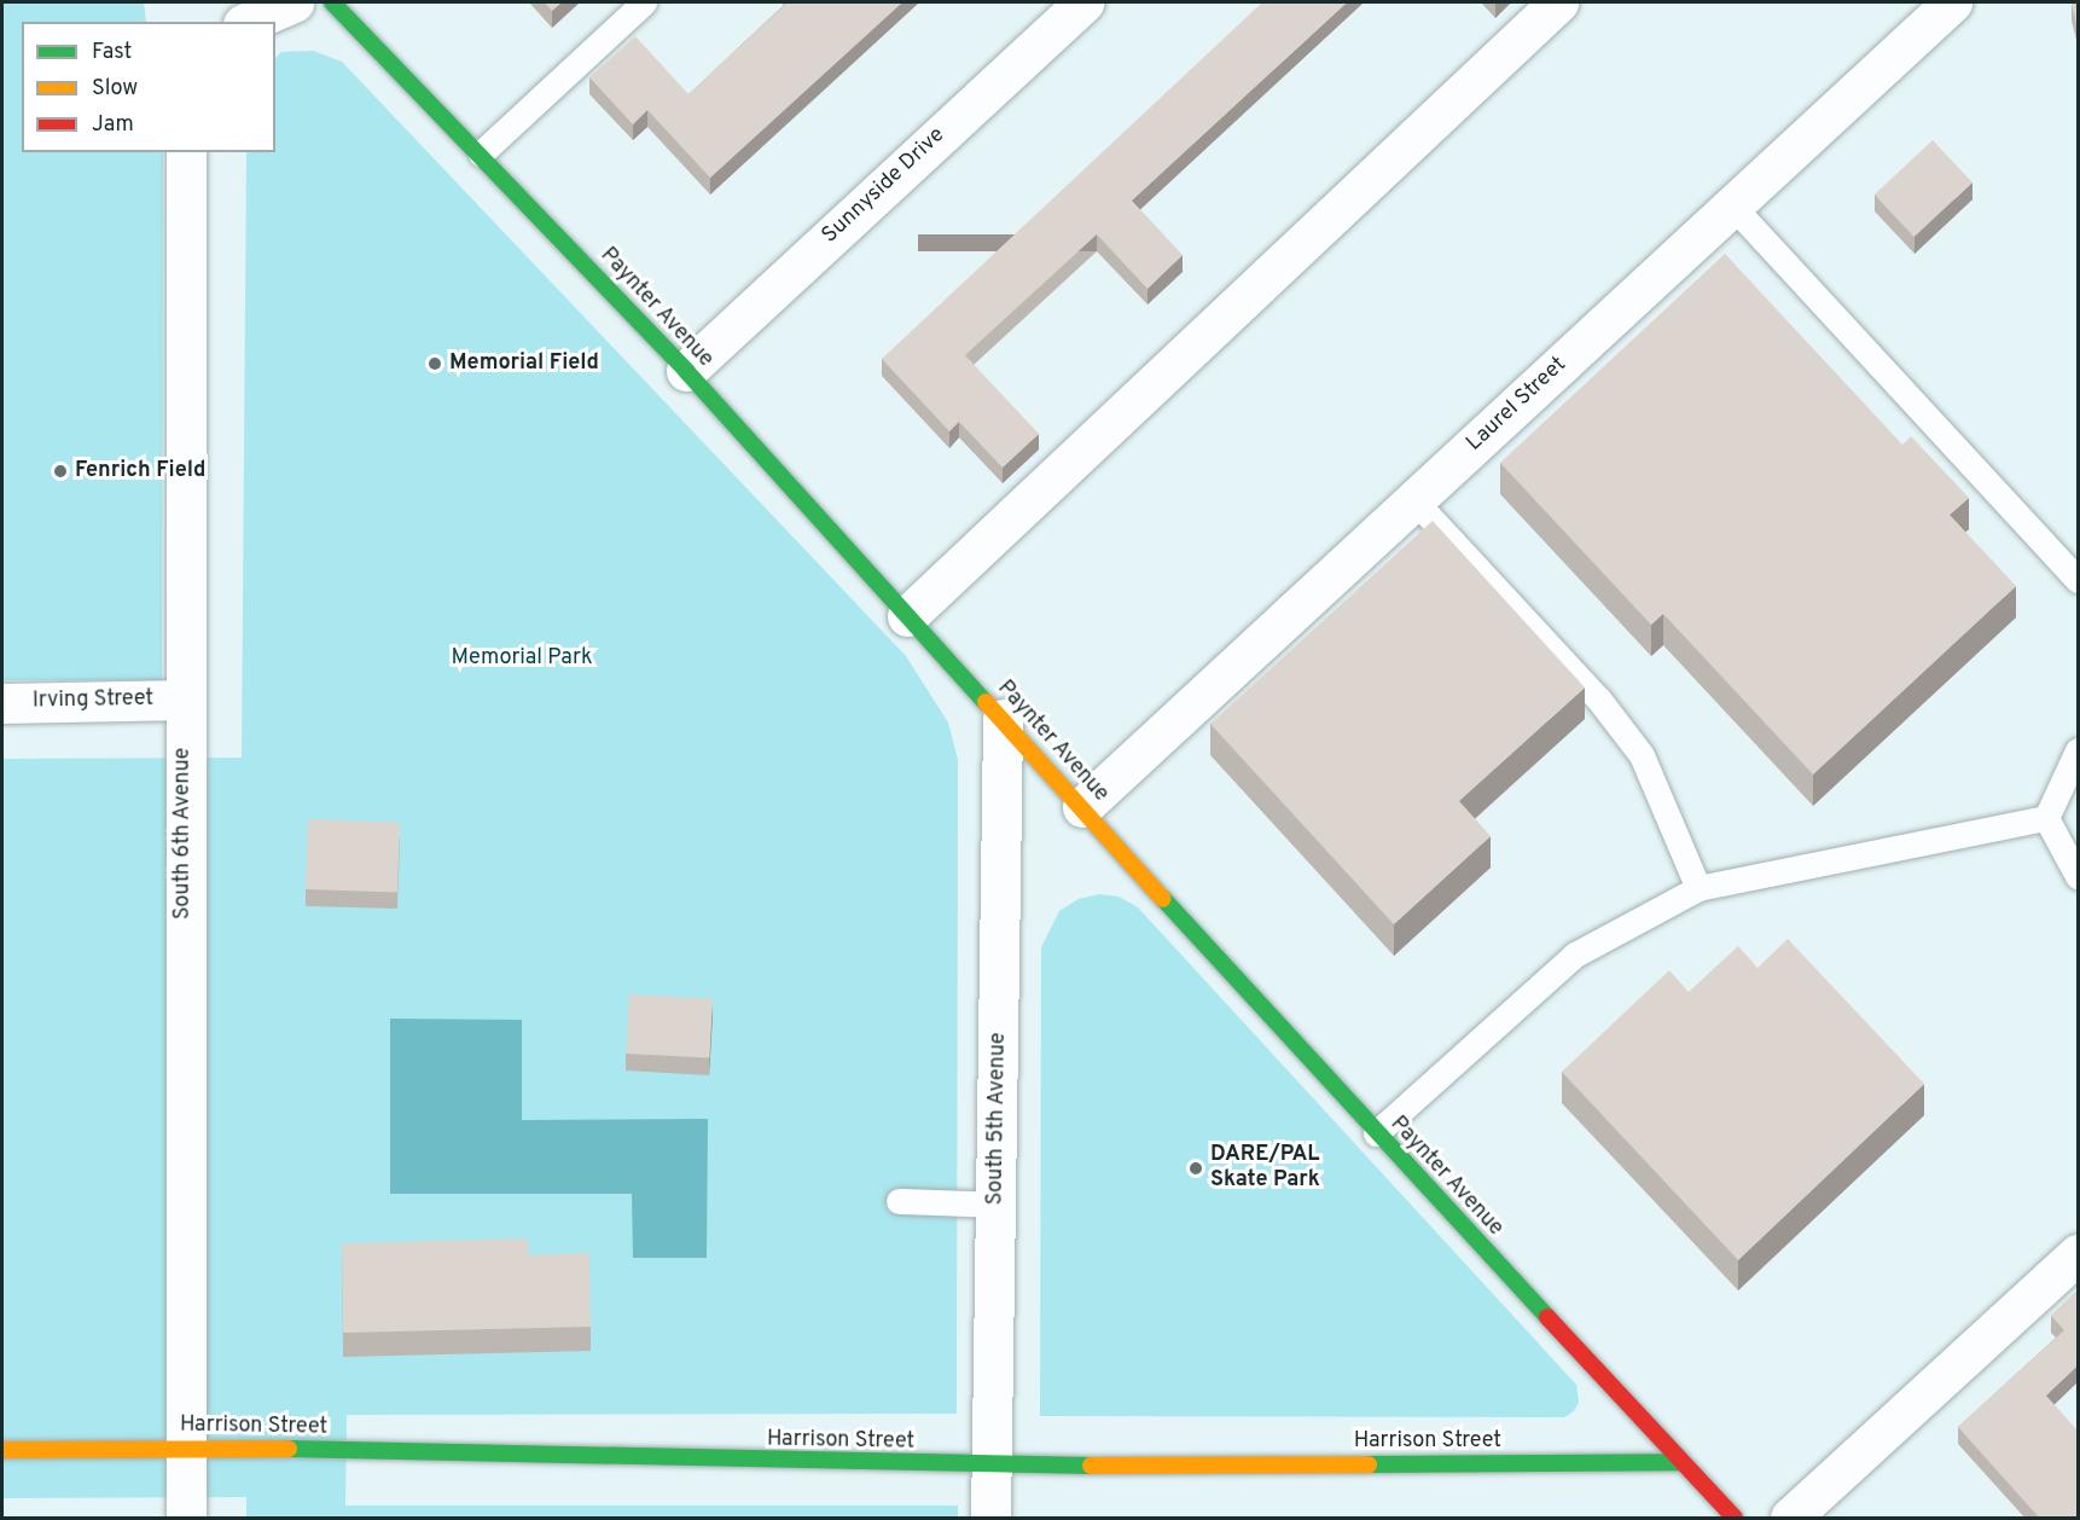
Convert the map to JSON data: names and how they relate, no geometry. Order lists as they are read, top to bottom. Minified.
{"streets":{"street":["Sunnyside Drive","Paynter Avenue","Laurel Street","Irving Street","South 6th Avenue","South 5th Avenue","Harrison Street"]},"crossings":[["Sunnyside Drive","Paynter Avenue"],["Paynter Avenue","Laurel Street"],["Paynter Avenue","South 5th Avenue"],["Paynter Avenue","Harrison Street"],["Irving Street","South 6th Avenue"],["South 6th Avenue","Harrison Street"],["South 5th Avenue","Harrison Street"]],"parks":["Memorial Park"],"places":["Memorial Field","Fenrich Field","DARE/PAL Skate Park"],"legend":["Fast","Slow","Jam"]}
